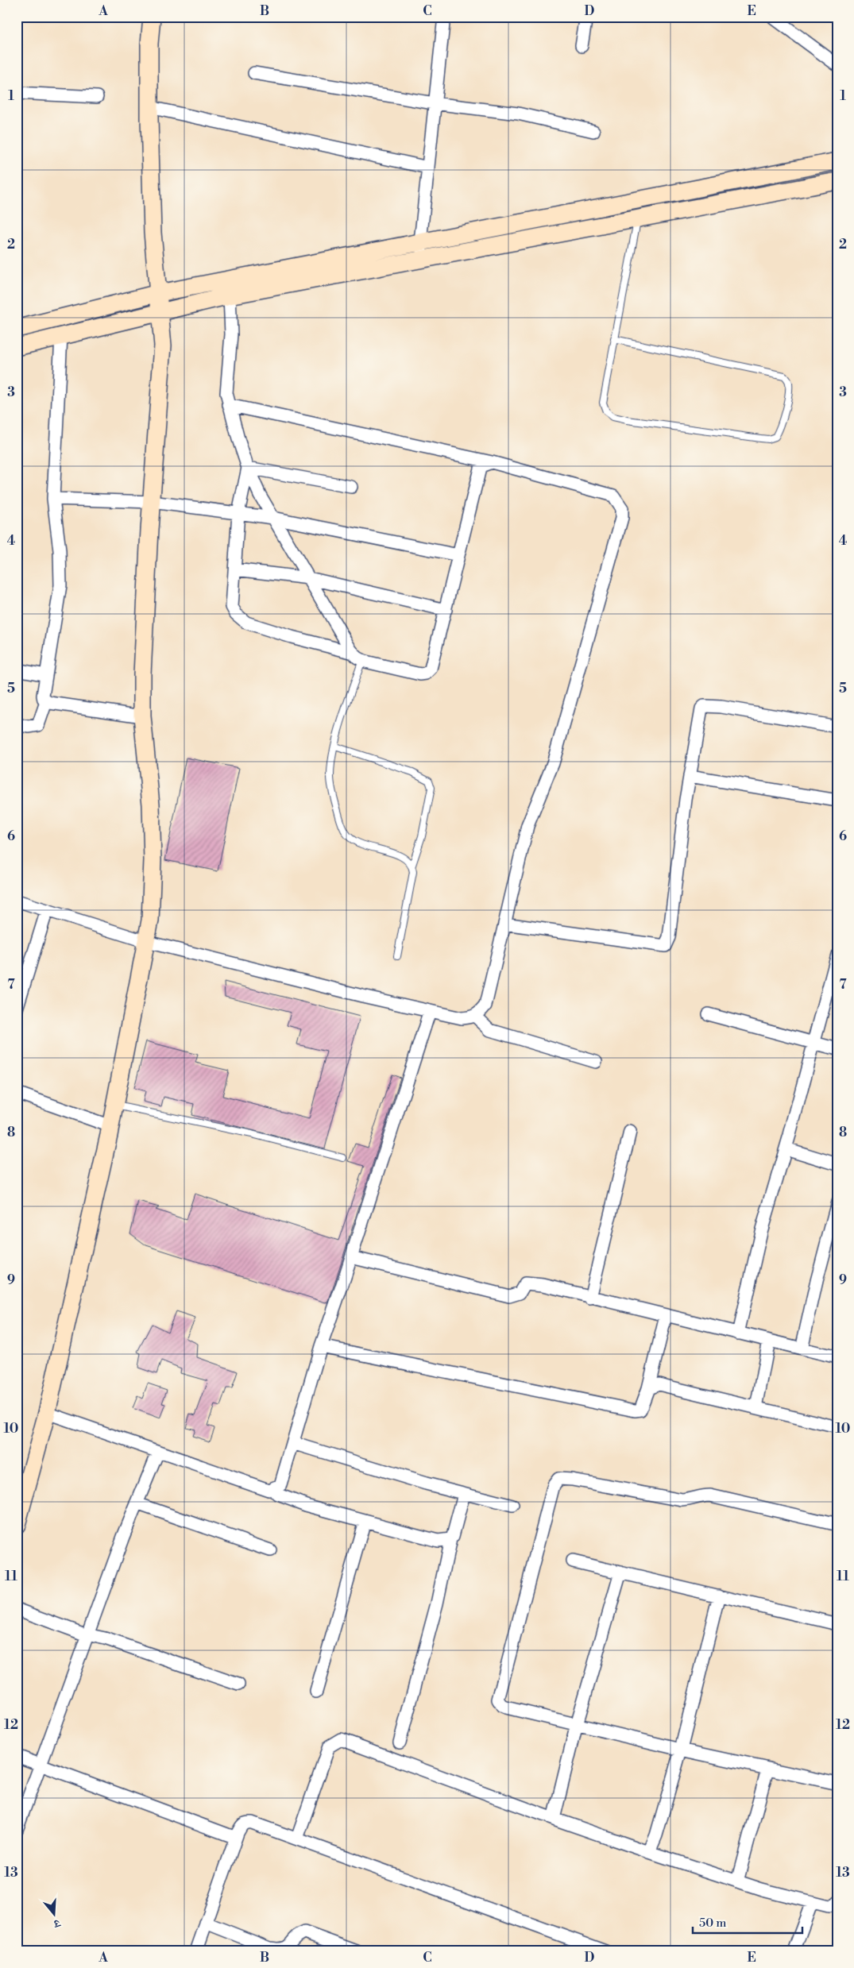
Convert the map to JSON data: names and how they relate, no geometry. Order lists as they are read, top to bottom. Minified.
{"scale_bar":"50 m","north":"bottom","grid":{"columns":["A","B","C","D","E"],"rows":["1","2","3","4","5","6","7","8","9","10","11","12","13"]}}
